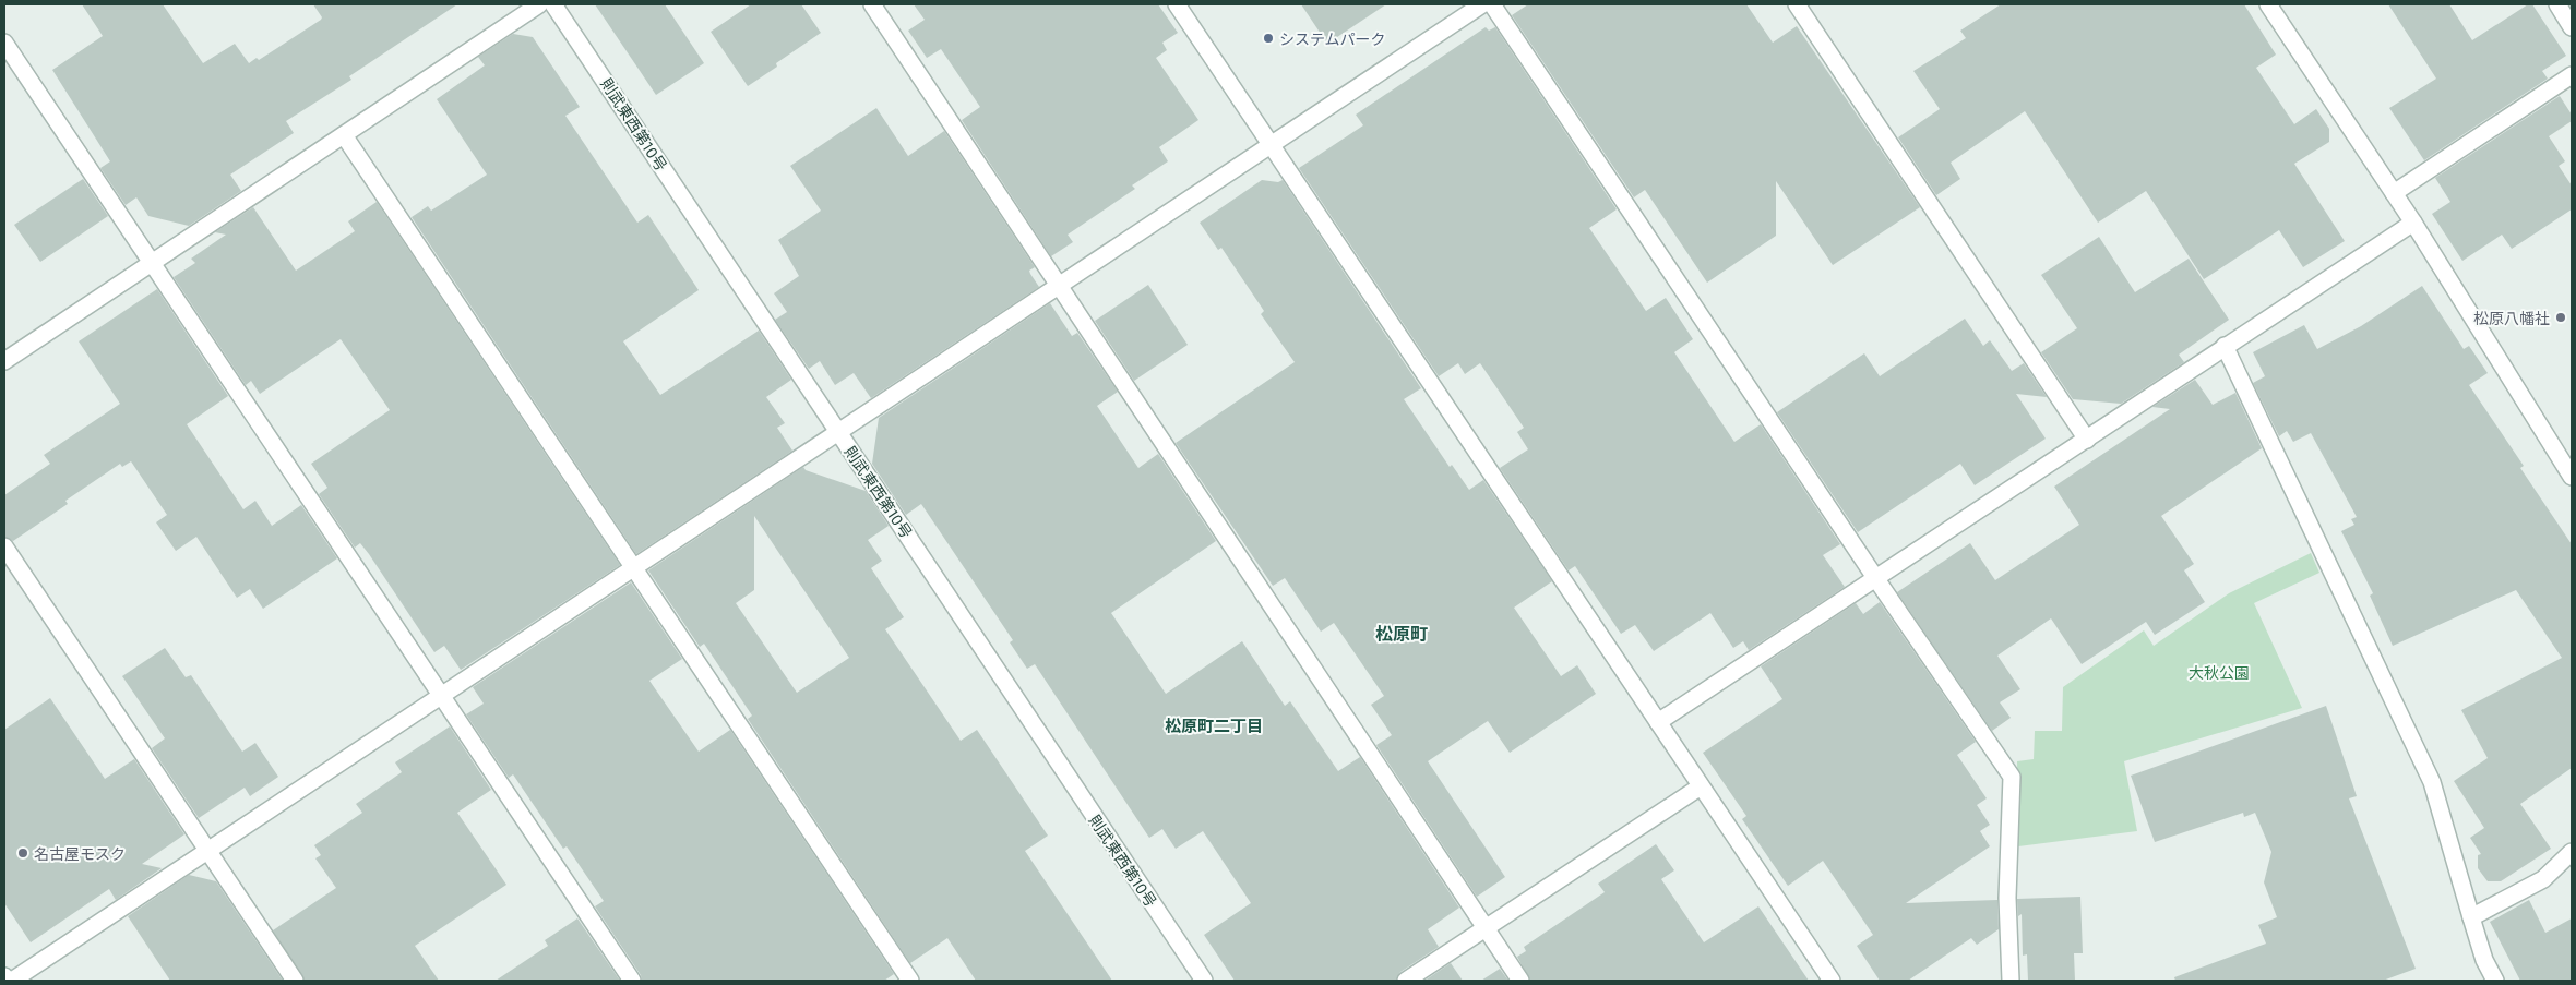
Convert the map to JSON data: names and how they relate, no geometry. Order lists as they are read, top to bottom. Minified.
{"streets":{"street":["則武東西第10号"]},"districts":["松原町","松原町二丁目"],"parks":["大秋公園"],"places":["システムパーク","松原八幡社","名古屋モスク"]}
